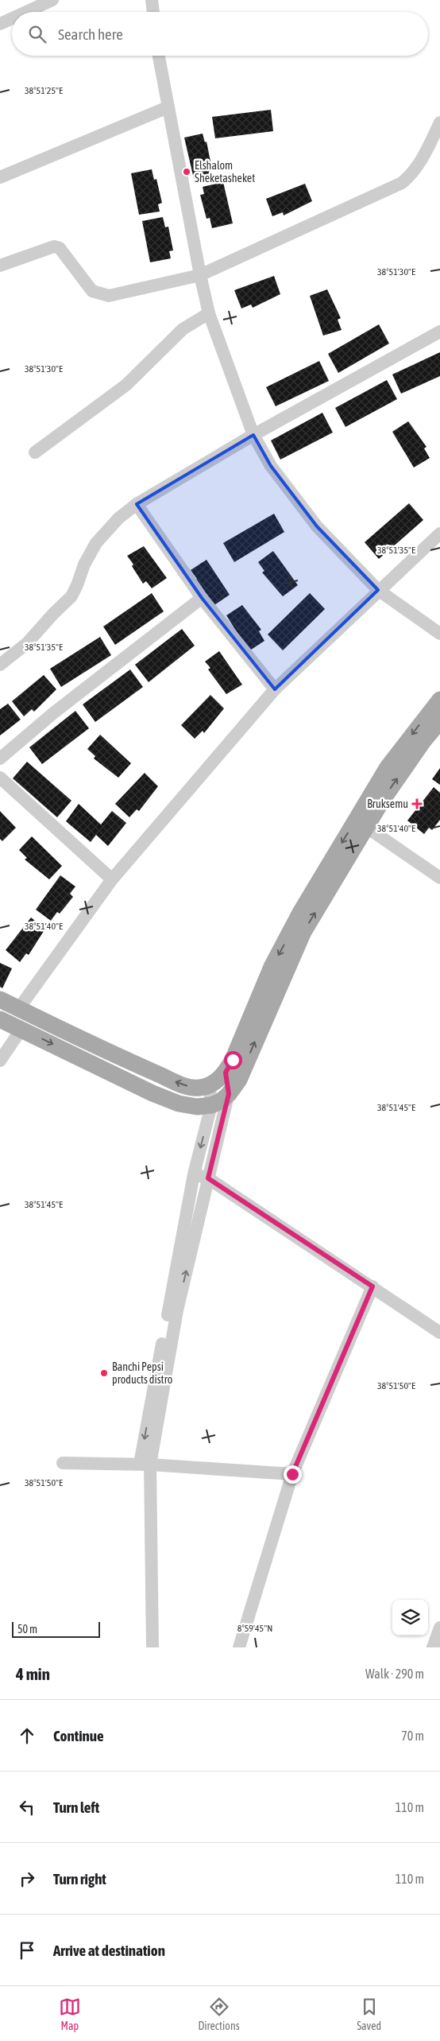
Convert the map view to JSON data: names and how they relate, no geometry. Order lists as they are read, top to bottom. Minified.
{"places":{"other":["Elshalom Sheketasheket","Banchi Pepsi products distro"],"health":["Bruksemu"]},"scale_bar":"50 m","page":{"search":"Search here","scale":"50 m","heading":["4 min","Walk · 290 m"],"list":[["Continue","70 m"],["Turn left","110 m"],["Turn right","110 m"],"Arrive at destination"],"nav":["Map","Directions","Saved"]},"coordinates":["38°51'25\"E","38°51'30\"E","38°51'35\"E","38°51'40\"E","38°51'45\"E","38°51'50\"E","8°59'45\"N"]}
